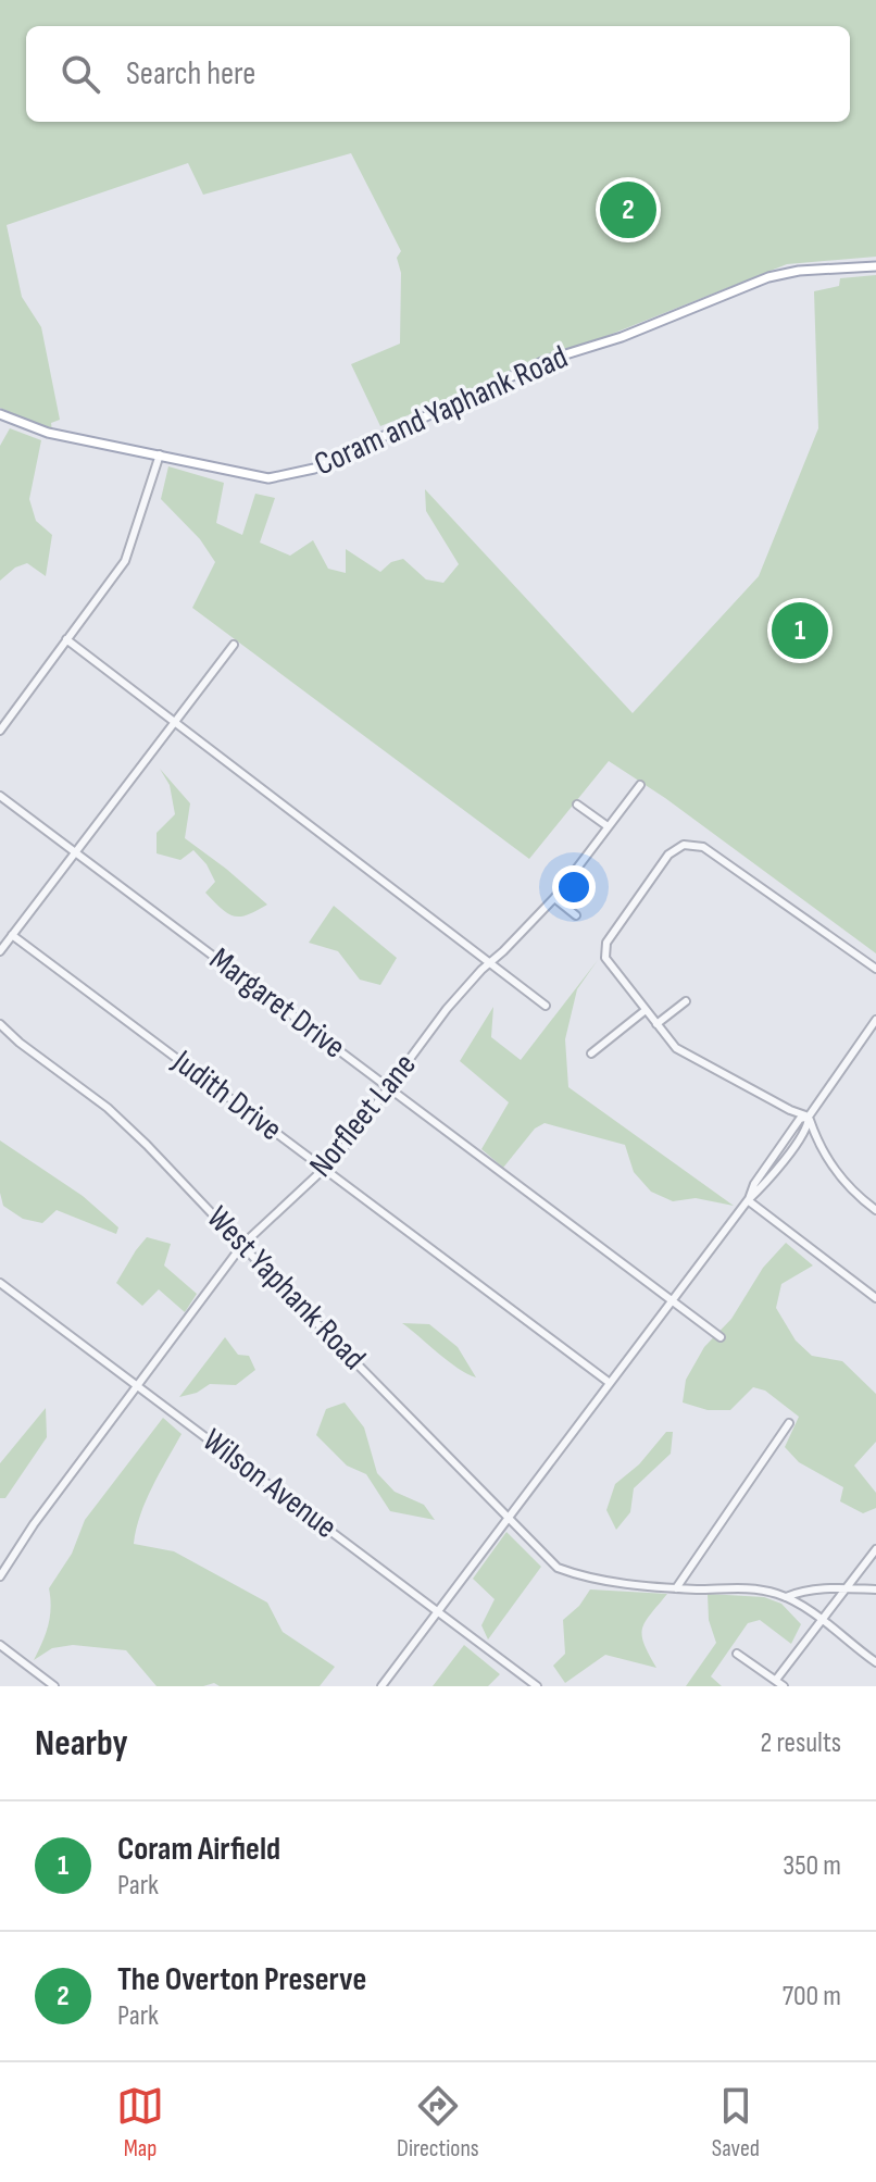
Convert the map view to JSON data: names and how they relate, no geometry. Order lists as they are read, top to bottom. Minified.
{"streets":{"main road":["Coram and Yaphank Road"],"street":["Margaret Drive","Judith Drive","Norfleet Lane","West Yaphank Road","Wilson Avenue"]},"crossings":[["Margaret Drive","Norfleet Lane"],["Judith Drive","Norfleet Lane"],["Norfleet Lane","West Yaphank Road"],["Norfleet Lane","Wilson Avenue"]],"page":{"search":"Search here","pins":["2","1"],"heading":["Nearby","2 results"],"list":[{"mark":"1","name":"Coram Airfield","note":"Park","value":"350 m"},{"mark":"2","name":"The Overton Preserve","note":"Park","value":"700 m"}],"nav":["Map","Directions","Saved"]}}
